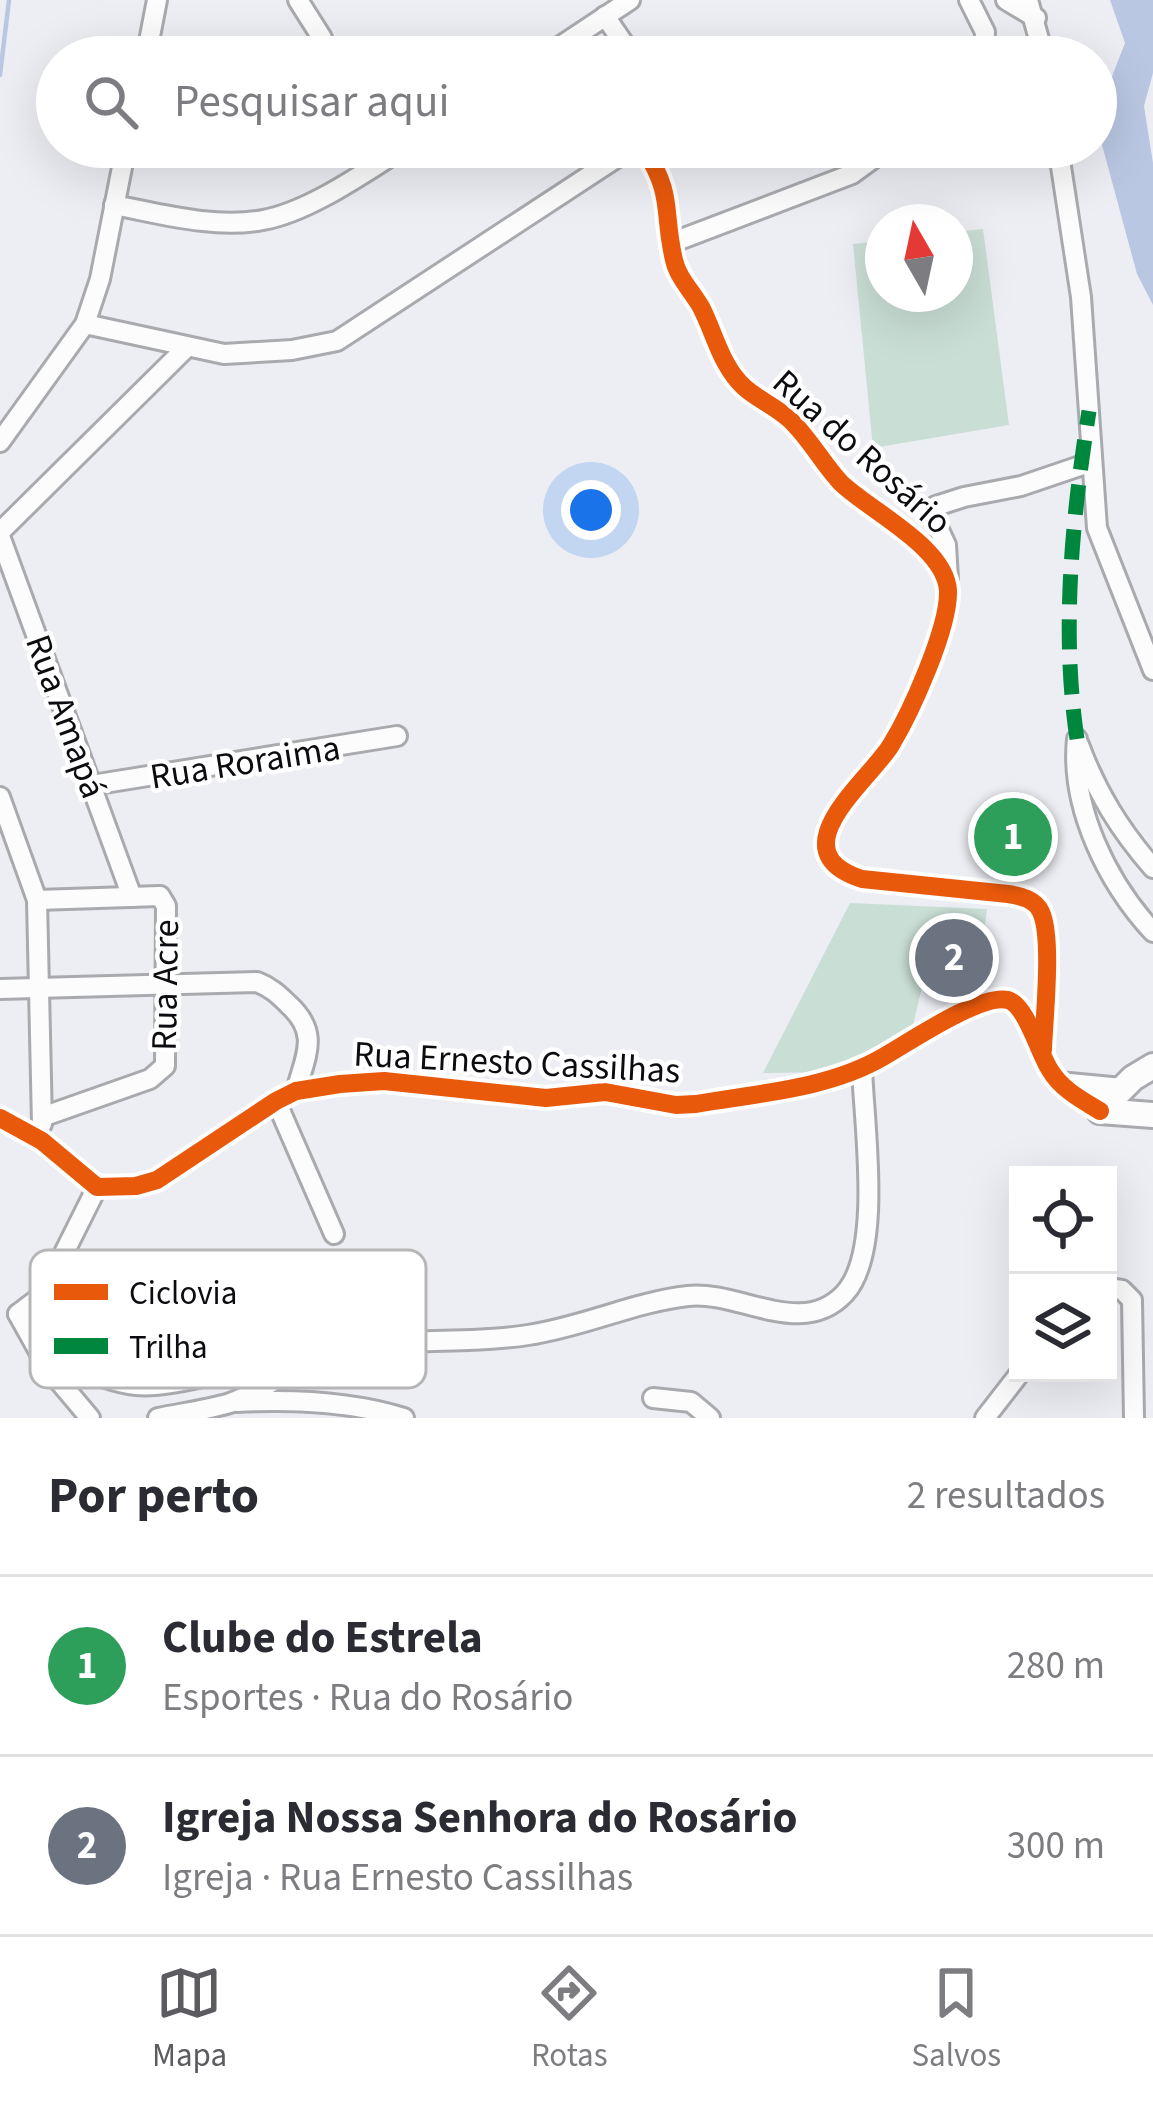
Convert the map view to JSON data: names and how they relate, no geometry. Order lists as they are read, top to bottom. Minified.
{"streets":{"street":["Rua do Rosário","Rua Amapá","Rua Roraima","Rua Acre","Rua Ernesto Cassilhas"]},"crossings":[["Rua do Rosário","Rua Ernesto Cassilhas"],["Rua Amapá","Rua Roraima"],["Rua Amapá","Rua Acre"]],"legend":["Ciclovia","Trilha"],"north":"top","page":{"search":"Pesquisar aqui","pins":["1","2"],"heading":["Por perto","2 resultados"],"list":[{"mark":"1","name":"Clube do Estrela","note":"Esportes · Rua do Rosário","value":"280 m"},{"mark":"2","name":"Igreja Nossa Senhora do Rosário","note":"Igreja · Rua Ernesto Cassilhas","value":"300 m"}],"nav":["Mapa","Rotas","Salvos"]}}
